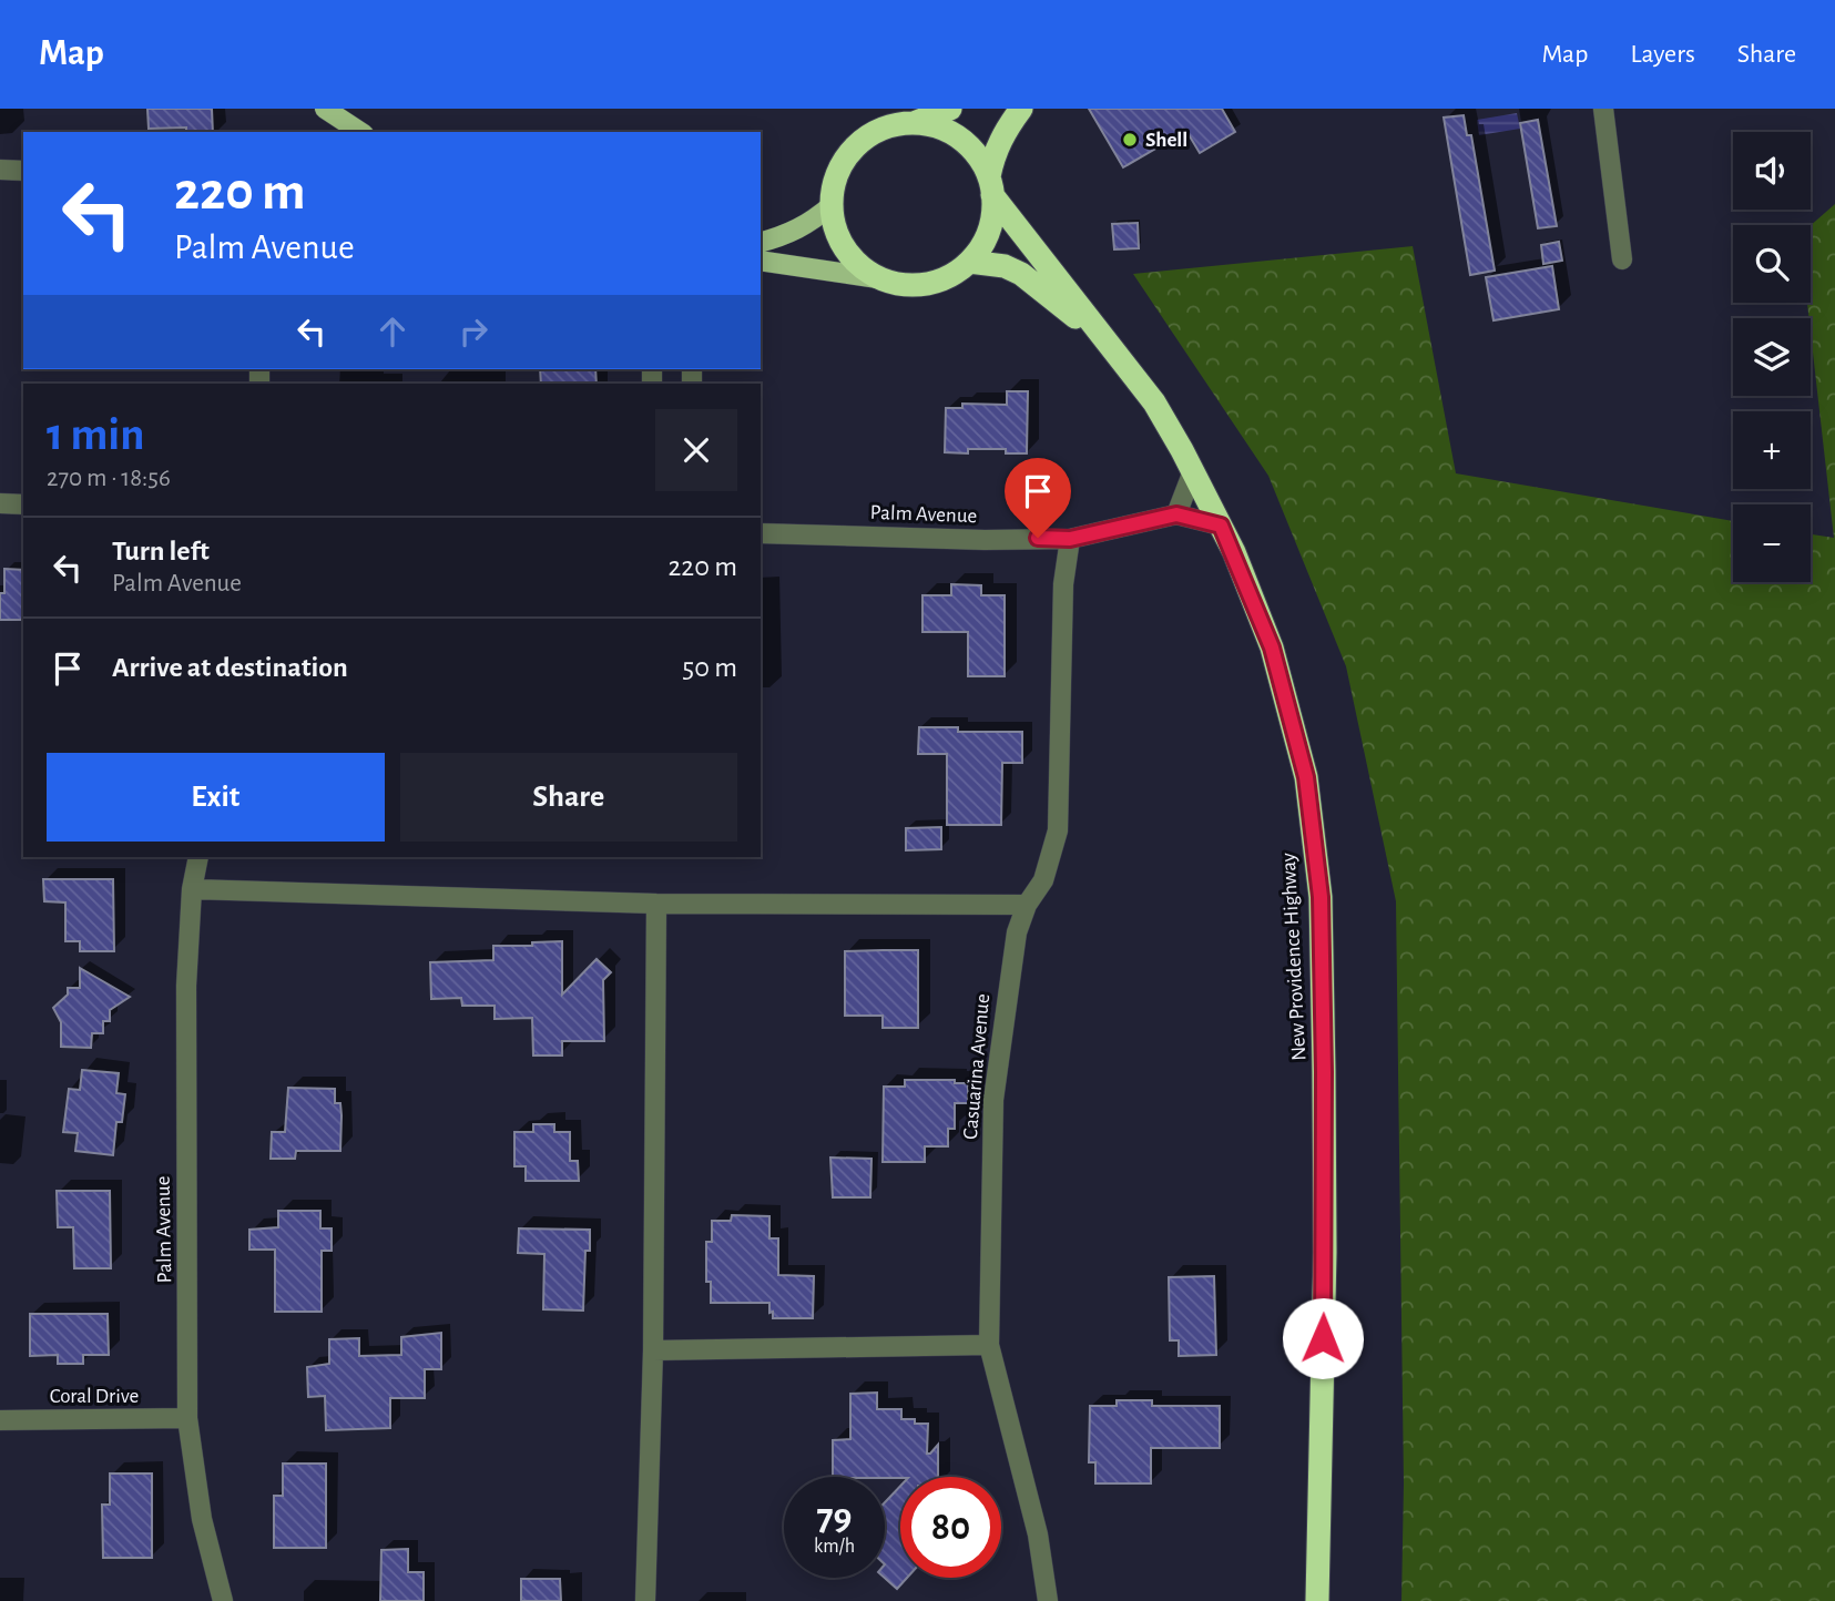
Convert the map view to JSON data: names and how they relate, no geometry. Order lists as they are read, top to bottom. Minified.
{"streets":{"highway":["New Providence Highway"],"street":["Palm Avenue","Casuarina Avenue","Coral Drive"]},"crossings":[["Palm Avenue","New Providence Highway"],["Palm Avenue","Casuarina Avenue"],["Palm Avenue","Coral Drive"]],"places":["Shell"],"page":{"header":"Map","nav":["Map","Layers","Share"],"map_buttons":["+","−"],"turn":["220 m","Palm Avenue"],"heading":["1 min","270 m · 18:56"],"list":[{"name":"Turn left","note":"Palm Avenue","value":"220 m"},{"name":"Arrive at destination","value":"50 m"}],"buttons":["Exit","Share"],"speed":"79 km/h","limit":"80"}}
